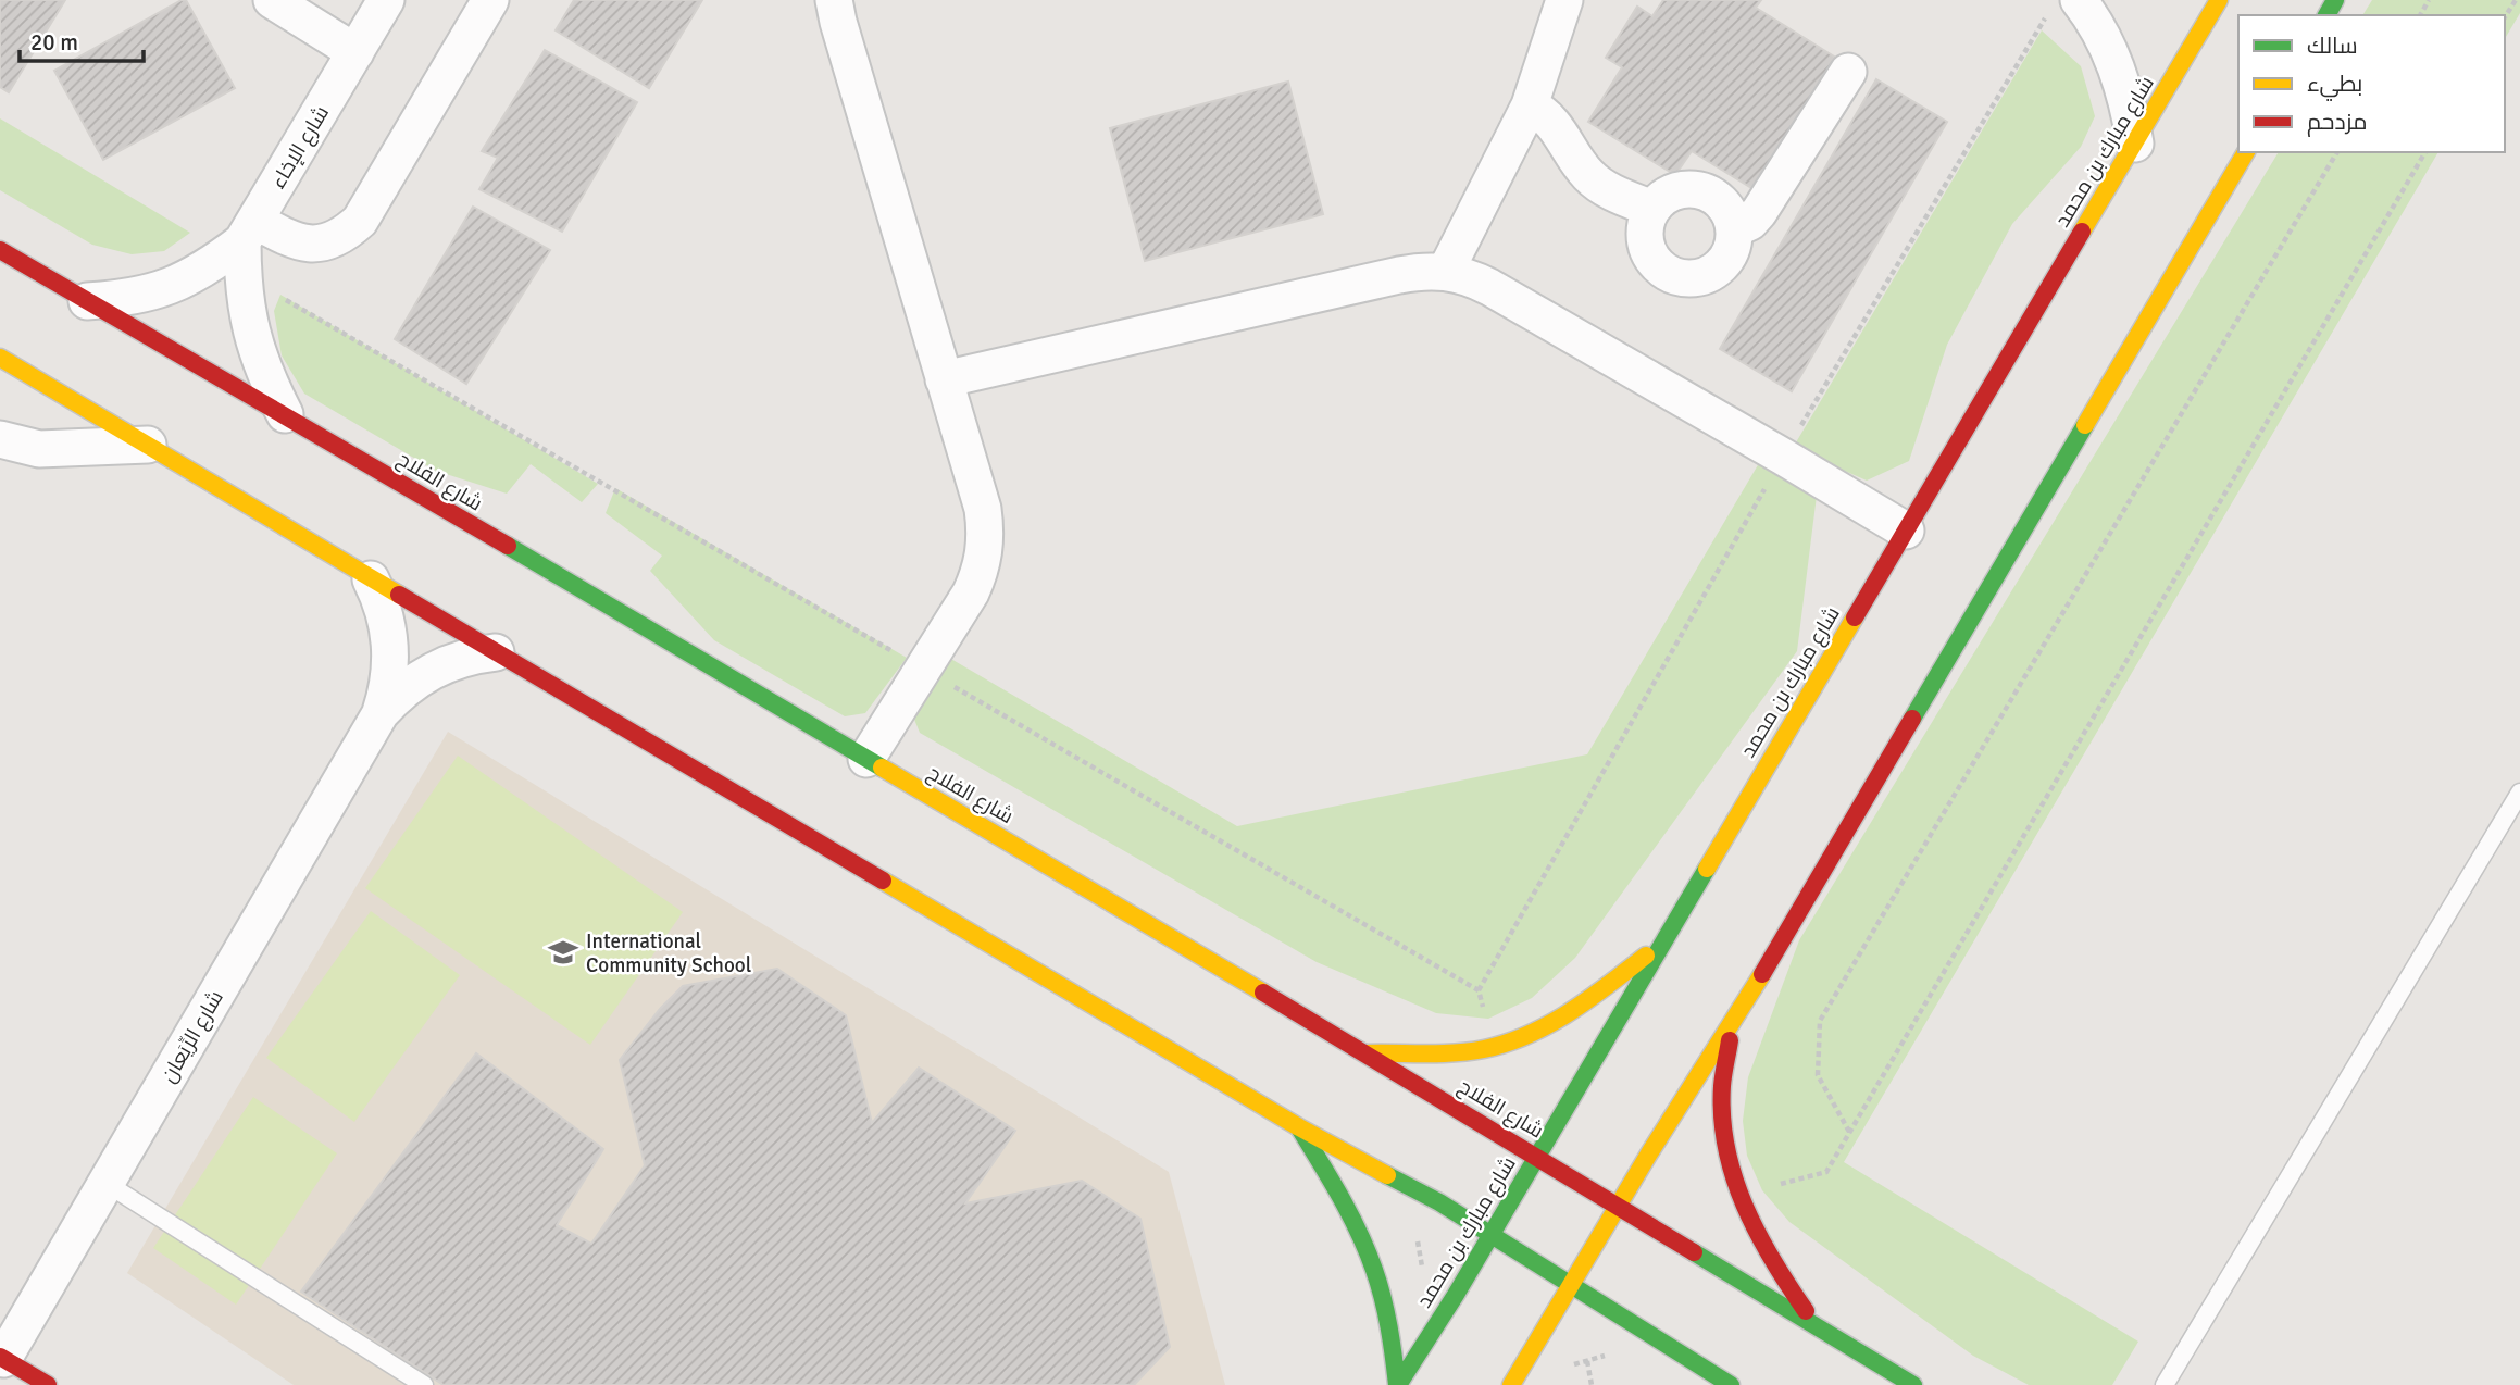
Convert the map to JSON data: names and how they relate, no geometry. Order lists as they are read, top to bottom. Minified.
{"streets":{"main road":["شارع مبارك بن محمد","شارع الفلاح"],"street":["شارع الإخاء","شارع الرِّيَعان"]},"crossings":[["شارع الإخاء","شارع الفلاح"],["شارع مبارك بن محمد","شارع الفلاح"]],"places":{"school or university":["International Community School"]},"legend":["سالك","بطيء","مزدحم"],"scale_bar":"20 m"}
